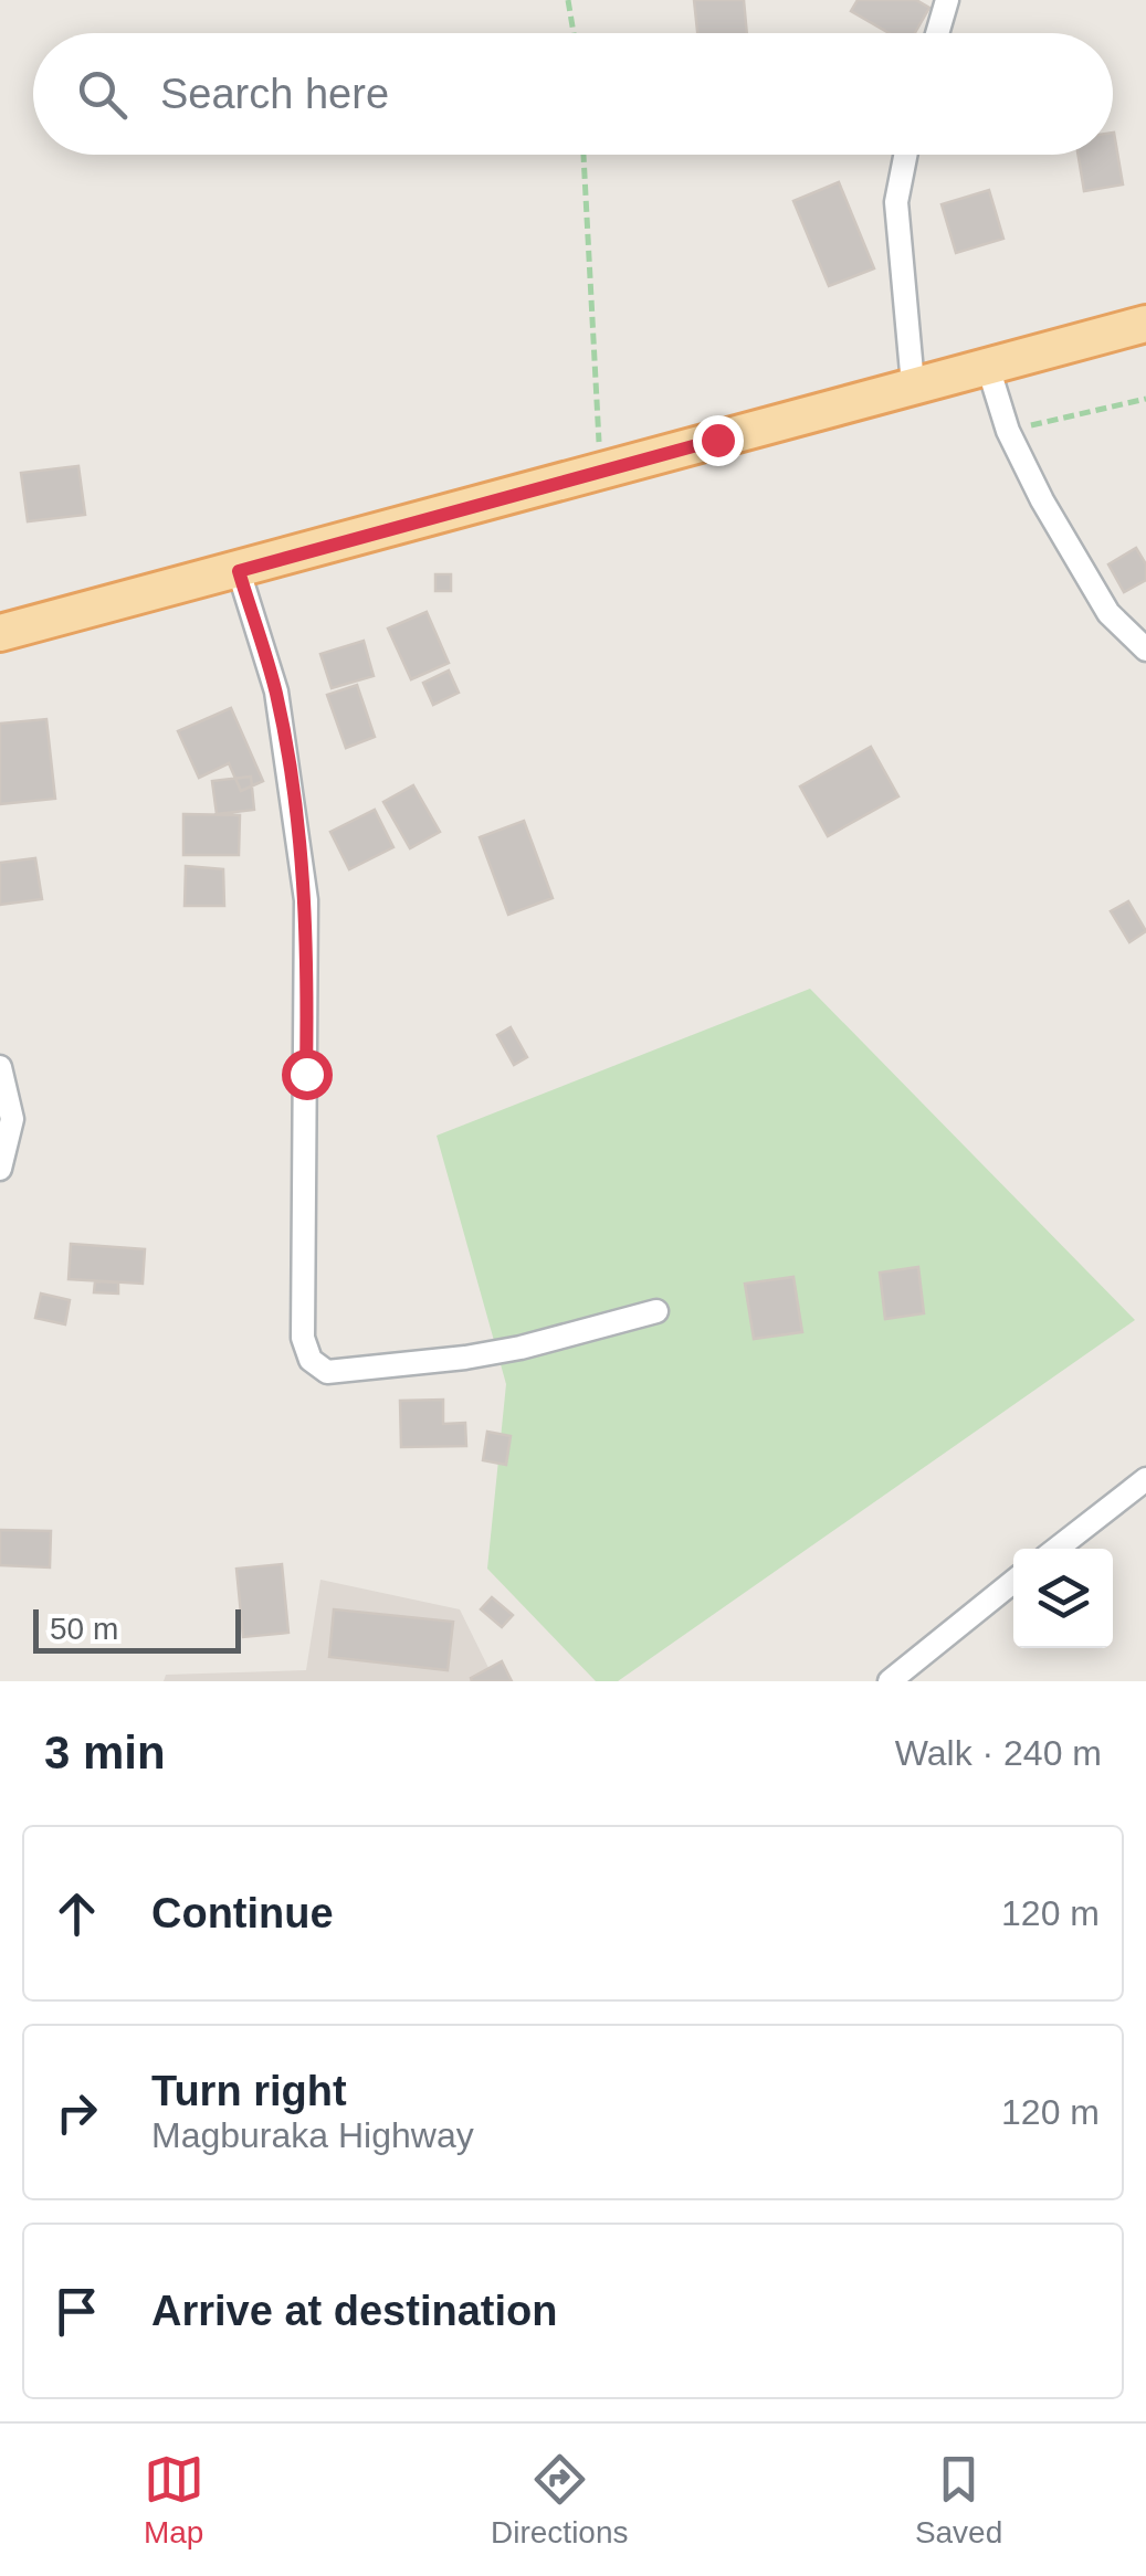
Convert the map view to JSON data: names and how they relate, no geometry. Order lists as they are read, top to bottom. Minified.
{"scale_bar":"50 m","page":{"search":"Search here","scale":"50 m","heading":["3 min","Walk · 240 m"],"list":[["Continue","120 m"],["Turn right","Magburaka Highway","120 m"],"Arrive at destination"],"nav":["Map","Directions","Saved"]}}
